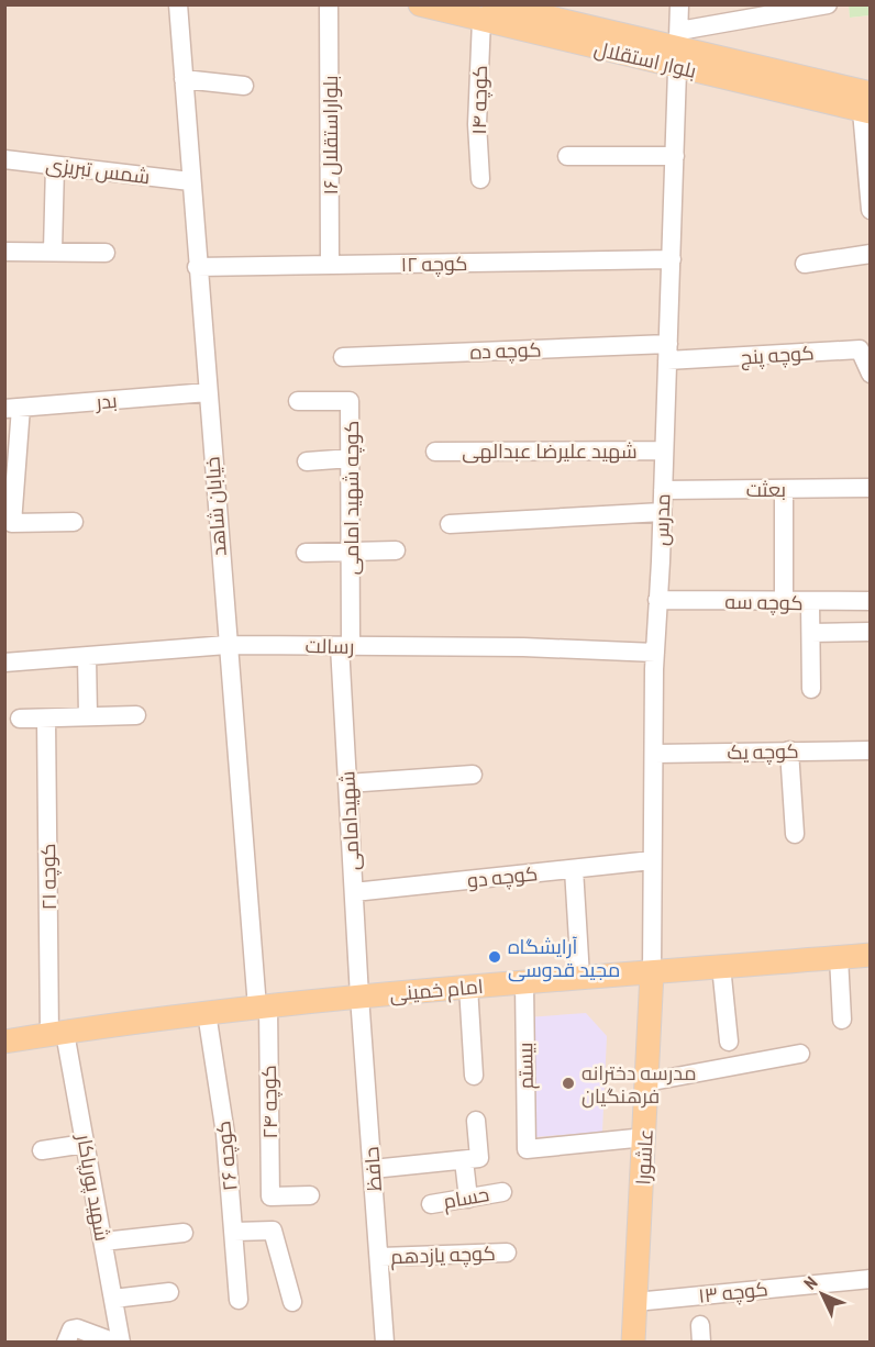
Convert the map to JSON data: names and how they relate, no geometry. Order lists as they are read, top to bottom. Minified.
{"streets":{"main road":["بلوار استقلال","امام خمینی","عاشورا"],"street":["کوچه ۱۴","بلواراستقلال ۱۶","شمس تبریزی","کوچه ۱۲","کوچه ده","کوچه پنج","بدر","شهید علیرضا عبدالهی","بعثت","کوچه شهید امامی","خیابان شاهد","مدرس","کوچه سه","رسالت","کوچه یک","شهیدامامی","کوچه ۲۱","کوچه دو","بیستم","کوچه ۲۴","کوچه ۲۶","حافظ","شهید پورپاکار","حسام","کوچه یازدهم","کوچه ۱۳"]},"crossings":[["بلوار استقلال","کوچه ۱۴"],["بلوار استقلال","مدرس"],["بلواراستقلال ۱۶","کوچه ۱۲"],["شمس تبریزی","خیابان شاهد"],["کوچه ۱۲","خیابان شاهد"],["کوچه ۱۲","مدرس"],["کوچه ده","کوچه پنج"],["کوچه ده","مدرس"],["کوچه پنج","مدرس"],["بدر","خیابان شاهد"],["شهید علیرضا عبدالهی","مدرس"],["بعثت","مدرس"],["کوچه شهید امامی","رسالت"],["کوچه شهید امامی","شهیدامامی"],["خیابان شاهد","رسالت"],["خیابان شاهد","امام خمینی"],["خیابان شاهد","کوچه ۲۴"],["مدرس","کوچه سه"],["مدرس","رسالت"],["مدرس","کوچه یک"],["مدرس","کوچه دو"],["مدرس","امام خمینی"],["مدرس","عاشورا"],["رسالت","شهیدامامی"],["شهیدامامی","کوچه دو"],["شهیدامامی","امام خمینی"],["شهیدامامی","حافظ"],["کوچه ۲۱","امام خمینی"],["کوچه ۲۱","شهید پورپاکار"],["امام خمینی","بیستم"],["امام خمینی","کوچه ۲۴"],["امام خمینی","کوچه ۲۶"],["امام خمینی","عاشورا"],["امام خمینی","حافظ"],["امام خمینی","شهید پورپاکار"],["بیستم","عاشورا"],["عاشورا","کوچه ۱۳"],["حافظ","کوچه یازدهم"]],"places":["آرایشگاه مجید قدوسی","مدرسه دخترانه فرهنگیان"],"north":"top left"}
